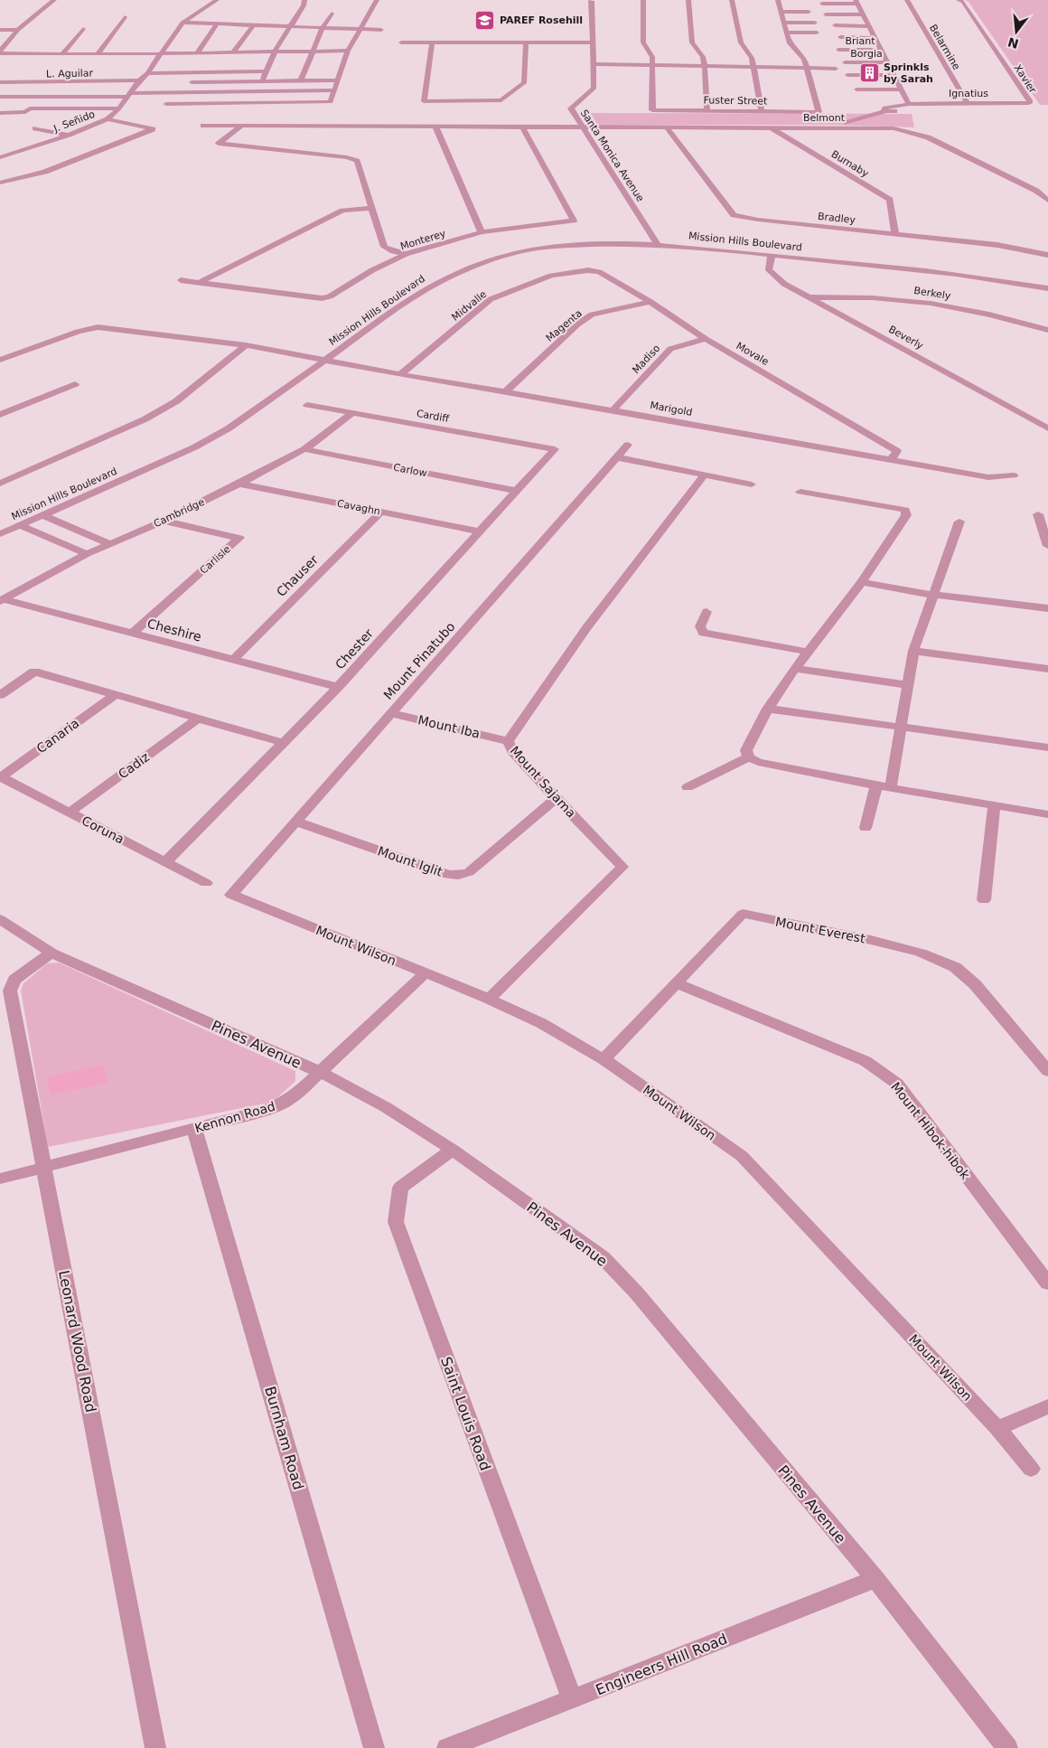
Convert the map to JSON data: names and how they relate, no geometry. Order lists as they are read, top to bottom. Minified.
{"streets":{"street":["Briant","Belarmine","Borgia","L. Aguilar","Xavier","Ignatius","Fuster Street","Belmont","J. Señido","Santa Monica Avenue","Burnaby","Bradley","Monterey","Mission Hills Boulevard","Berkely","Midvalle","Magenta","Beverly","Movale","Madiso","Marigold","Cardiff","Carlow","Cavaghn","Cambridge","Carlisle","Chauser","Cheshire","Chester","Mount Pinatubo","Mount Iba","Canaria","Cadiz","Mount Sajama","Coruna","Mount Iglit","Mount Everest","Mount Wilson","Pines Avenue","Kennon Road","Mount Hibok-hibok","Leonard Wood Road","Saint Louis Road","Burnham Road","Engineers Hill Road"]},"crossings":[["Belarmine","Ignatius"],["L. Aguilar","J. Señido"],["Xavier","Ignatius"],["Ignatius","Belmont"],["Belmont","Santa Monica Avenue"],["Belmont","Burnaby"],["Belmont","Bradley"],["Belmont","Monterey"],["Santa Monica Avenue","Mission Hills Boulevard"],["Burnaby","Bradley"],["Mission Hills Boulevard","Beverly"],["Mission Hills Boulevard","Marigold"],["Berkely","Beverly"],["Midvalle","Movale"],["Midvalle","Marigold"],["Magenta","Movale"],["Magenta","Marigold"],["Movale","Madiso"],["Movale","Marigold"],["Madiso","Marigold"],["Cardiff","Cambridge"],["Cardiff","Chester"],["Carlow","Cambridge"],["Carlow","Chester"],["Cavaghn","Cambridge"],["Cavaghn","Chauser"],["Cavaghn","Chester"],["Cambridge","Carlisle"],["Cambridge","Cheshire"],["Carlisle","Cheshire"],["Chauser","Cheshire"],["Cheshire","Chester"],["Chester","Coruna"],["Mount Pinatubo","Mount Iba"],["Mount Pinatubo","Mount Iglit"],["Mount Pinatubo","Mount Wilson"],["Mount Iba","Mount Sajama"],["Canaria","Coruna"],["Cadiz","Coruna"],["Mount Sajama","Mount Iglit"],["Mount Sajama","Mount Wilson"],["Mount Everest","Mount Wilson"],["Mount Everest","Mount Hibok-hibok"],["Mount Wilson","Kennon Road"],["Pines Avenue","Kennon Road"],["Pines Avenue","Leonard Wood Road"],["Pines Avenue","Saint Louis Road"],["Pines Avenue","Engineers Hill Road"],["Kennon Road","Leonard Wood Road"],["Kennon Road","Burnham Road"],["Saint Louis Road","Engineers Hill Road"]],"places":{"school or university":["PAREF Rosehill"],"building":["Sprinkls by Sarah"]},"north":"bottom"}
